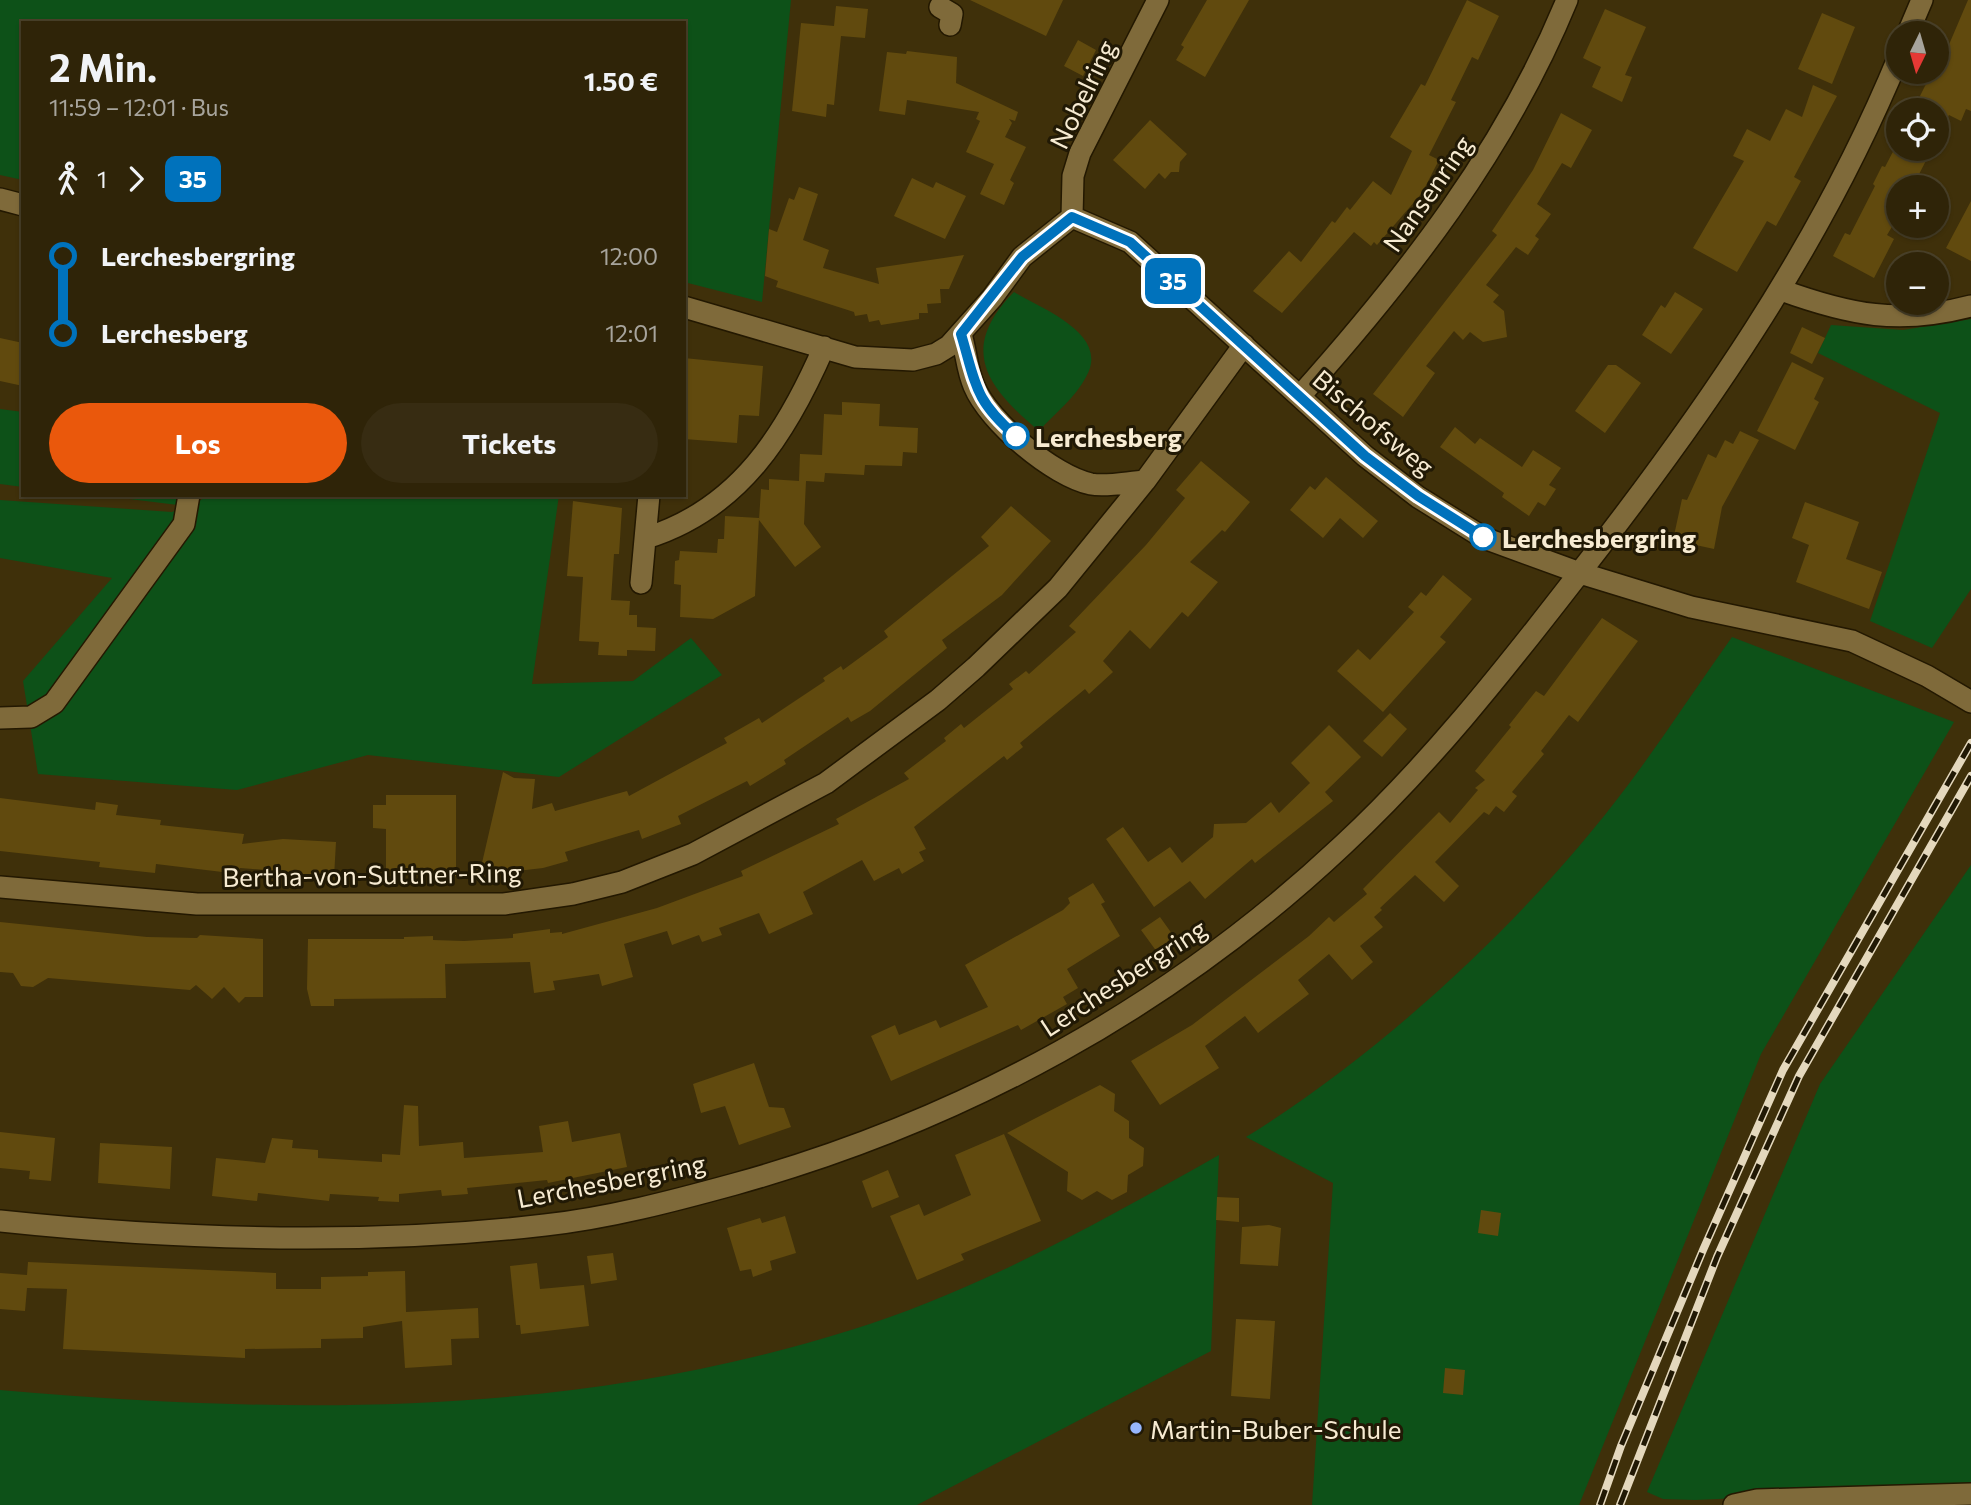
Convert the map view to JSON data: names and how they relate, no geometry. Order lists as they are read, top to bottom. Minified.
{"streets":{"street":["Nobelring","Nansenring","Bischofsweg","Bertha-von-Suttner-Ring","Lerchesbergring"]},"crossings":[["Nobelring","Bischofsweg"],["Nansenring","Bischofsweg"],["Bischofsweg","Bertha-von-Suttner-Ring"],["Bischofsweg","Lerchesbergring"]],"places":["Lerchesberg","Lerchesbergring","Martin-Buber-Schule"],"lines":["bus line 35"],"north":"bottom","page":{"on_map":"35","map_buttons":["+","−"],"heading":["2 Min.","11:59 – 12:01 · Bus","1.50 €"],"legs":["1","35"],"list":[{"name":"Lerchesbergring","value":"12:00"},{"name":"Lerchesberg","value":"12:01"}],"buttons":["Los","Tickets"]}}
